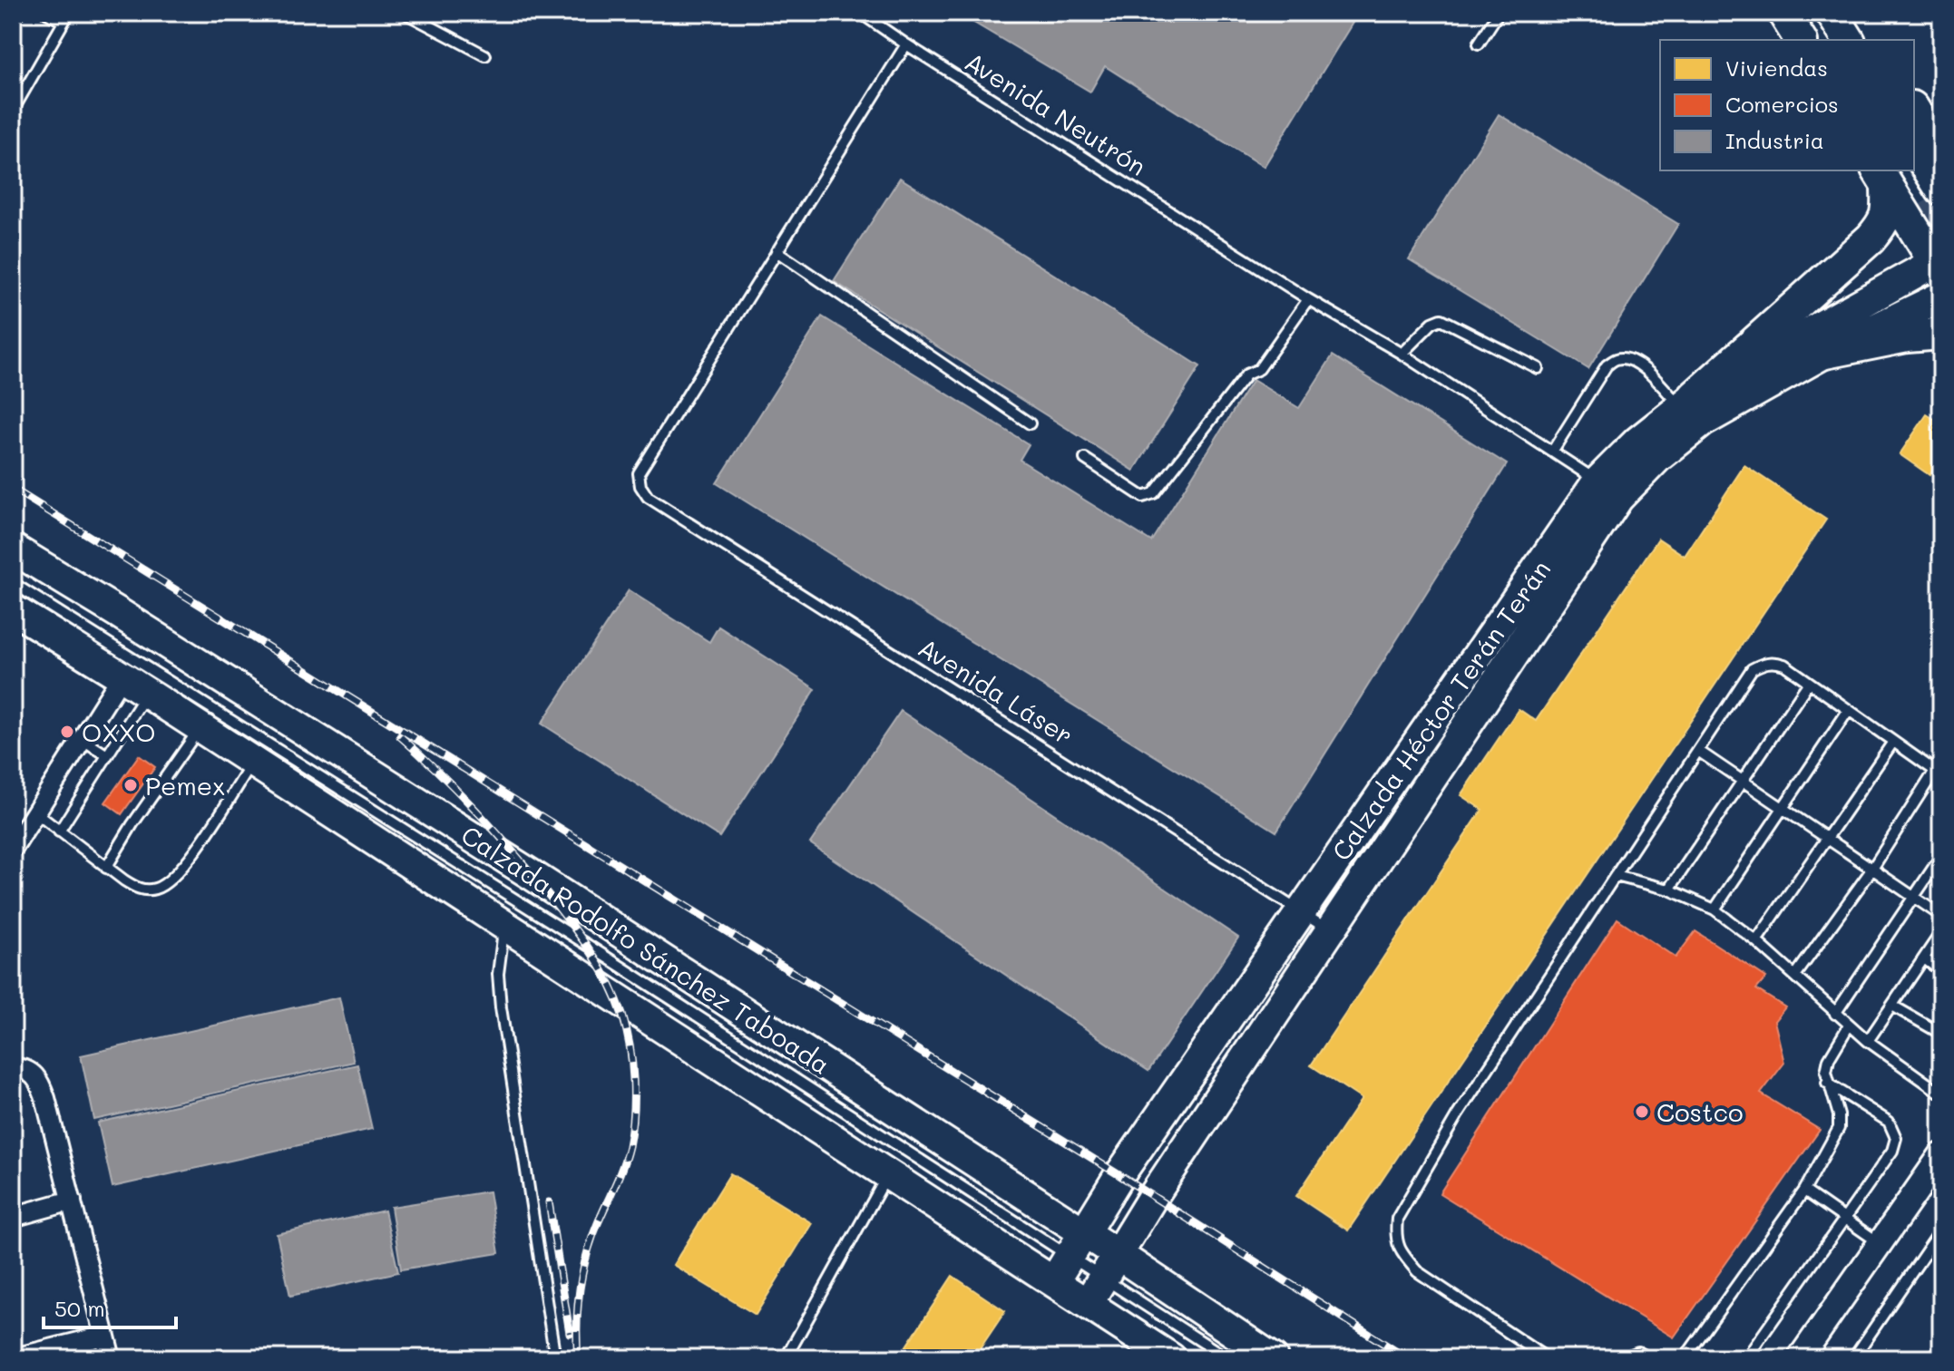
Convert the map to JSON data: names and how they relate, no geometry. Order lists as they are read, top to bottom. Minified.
{"streets":{"main road":["Calzada Héctor Terán Terán","Calzada Rodolfo Sánchez Taboada"],"lane":["Avenida Neutrón","Avenida Láser"]},"crossings":[["Avenida Neutrón","Calzada Héctor Terán Terán"],["Avenida Láser","Calzada Héctor Terán Terán"],["Calzada Héctor Terán Terán","Calzada Rodolfo Sánchez Taboada"]],"places":["OXXO","Pemex","Costco"],"legend":["Viviendas","Comercios","Industria"],"scale_bar":"50 m"}
